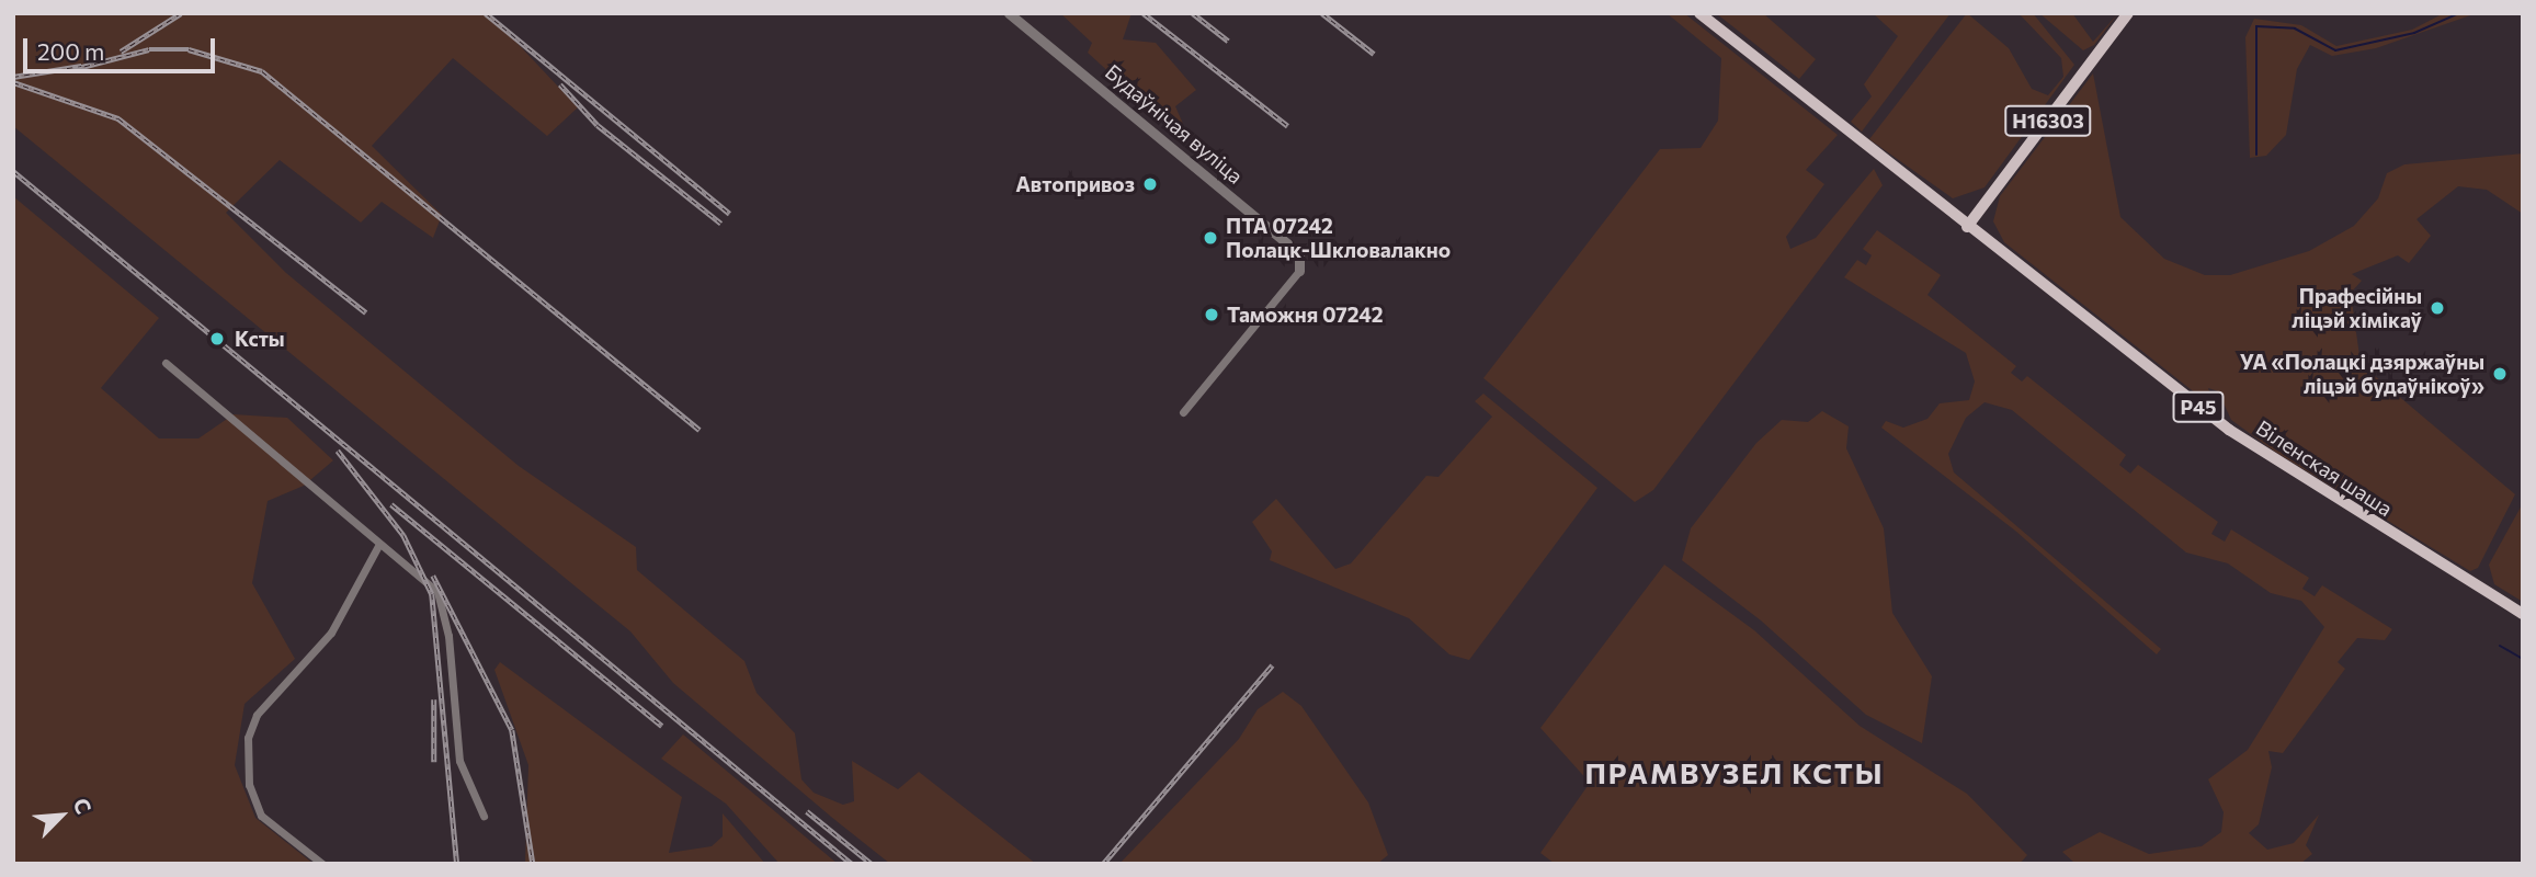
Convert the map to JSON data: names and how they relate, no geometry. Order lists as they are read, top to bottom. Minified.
{"streets":{"main road":["Н16303","Р45","Віленская шаша"],"street":["Будаўнічая вуліца"]},"crossings":[["Н16303","Р45"],["Н16303","Віленская шаша"],["Р45","Віленская шаша"]],"districts":["ПРАМВУЗЕЛ КСТЫ"],"places":["Автопривоз","ПТА 07242 Полацк-Шкловалакно","Прафесійны ліцэй хімікаў","Таможня 07242","Ксты","УА «Полацкі дзяржаўны ліцэй будаўнікоў»"],"scale_bar":"200 m","north":"top right"}
